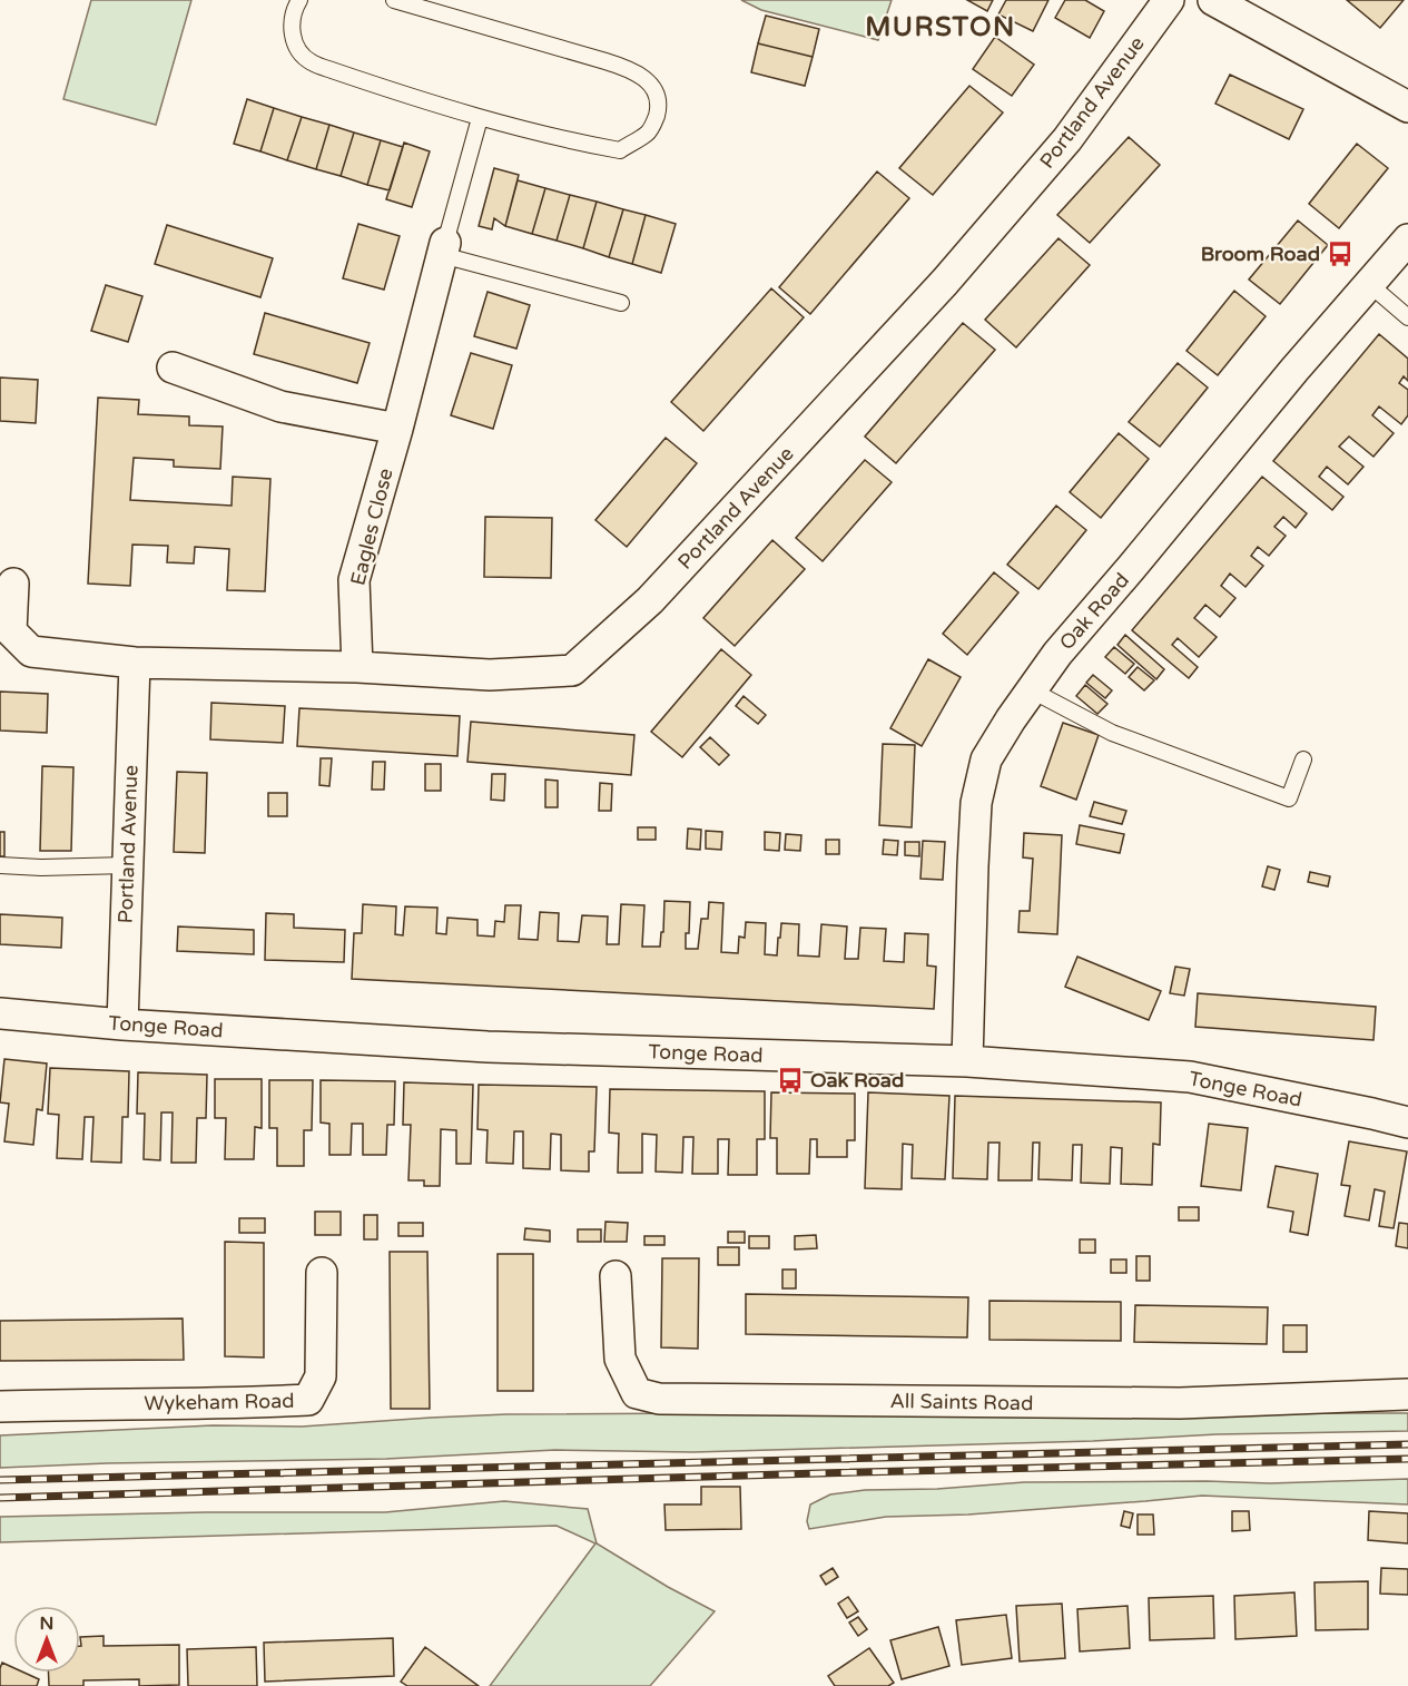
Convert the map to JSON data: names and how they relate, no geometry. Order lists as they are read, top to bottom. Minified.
{"streets":{"street":["Portland Avenue","Eagles Close","Oak Road","Tonge Road","Wykeham Road","All Saints Road"]},"crossings":[["Portland Avenue","Eagles Close"],["Portland Avenue","Tonge Road"],["Oak Road","Tonge Road"]],"districts":["MURSTON"],"places":{"bus stop":["Broom Road","Oak Road"]},"north":"top"}
